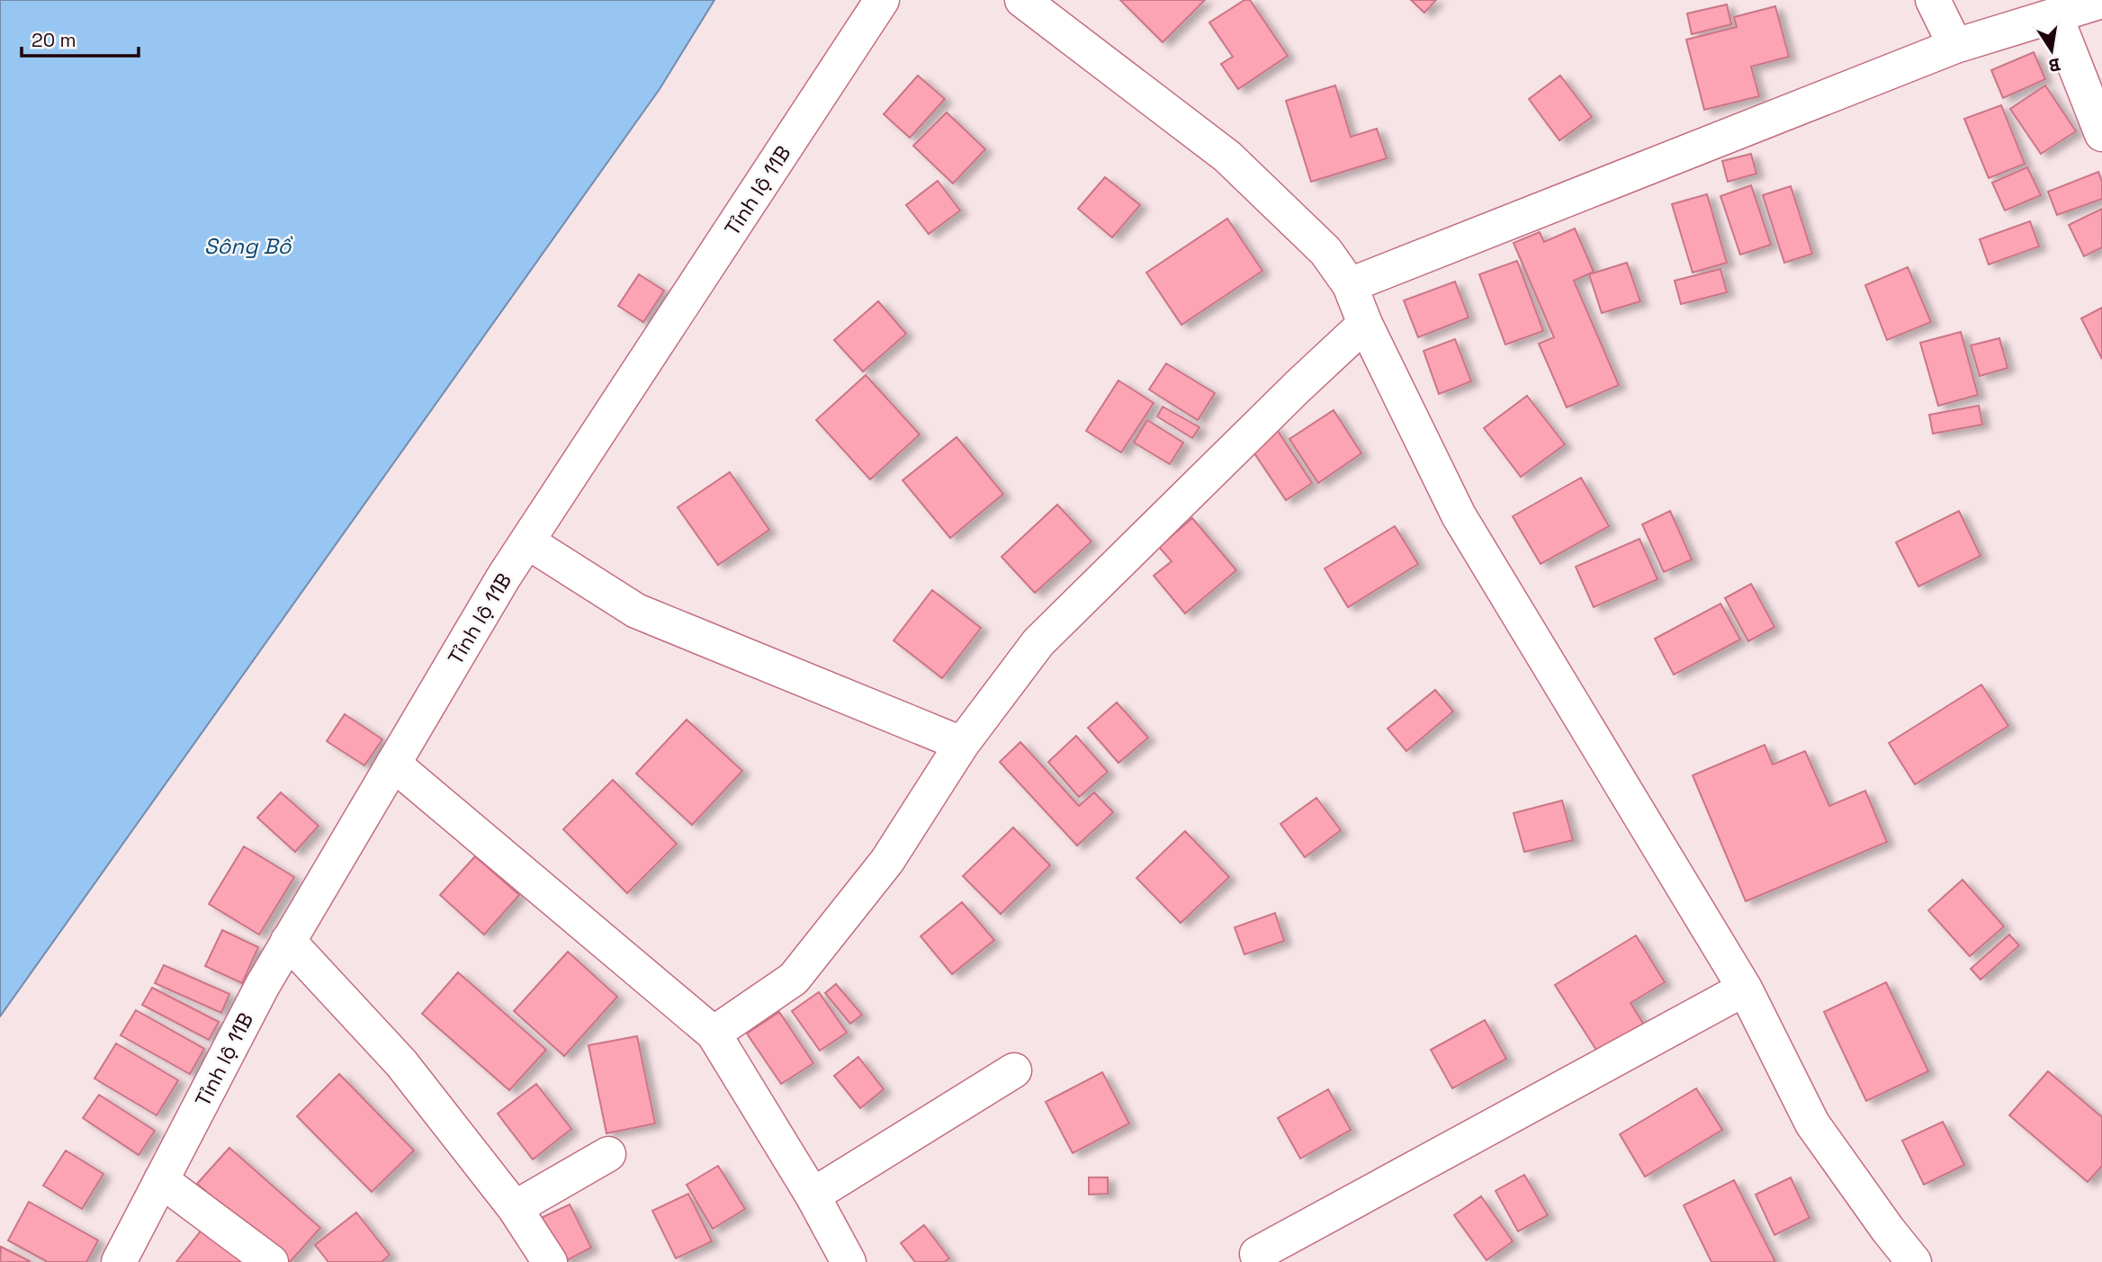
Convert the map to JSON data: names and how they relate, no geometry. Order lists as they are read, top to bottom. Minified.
{"streets":{"street":["Tỉnh lộ 11B"]},"water":["Sông Bồ"],"scale_bar":"20 m","north":"bottom"}
